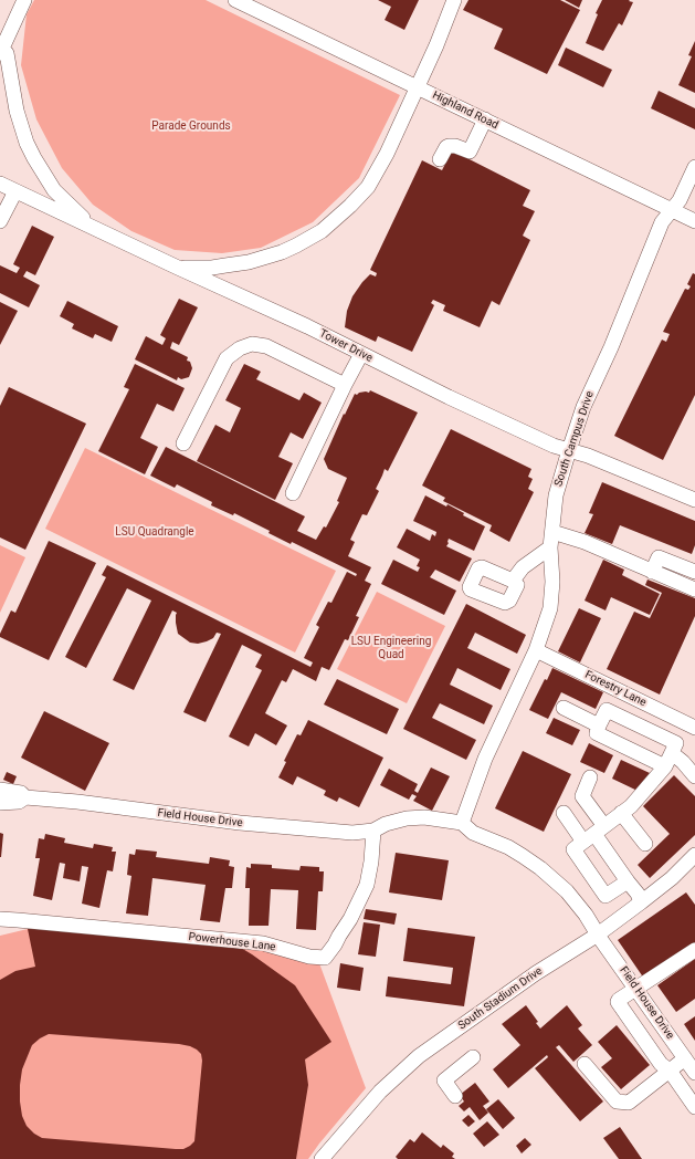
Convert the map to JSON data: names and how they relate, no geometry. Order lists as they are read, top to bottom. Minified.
{"streets":{"street":["Highland Road","Tower Drive","South Campus Drive","Forestry Lane","Field House Drive","Powerhouse Lane","South Stadium Drive"]},"crossings":[["Highland Road","South Campus Drive"],["Tower Drive","South Campus Drive"],["South Campus Drive","Forestry Lane"],["South Campus Drive","Field House Drive"],["Field House Drive","Powerhouse Lane"],["Field House Drive","South Stadium Drive"]],"parks":["Parade Grounds","LSU Quadrangle","LSU Engineering Quad"]}
